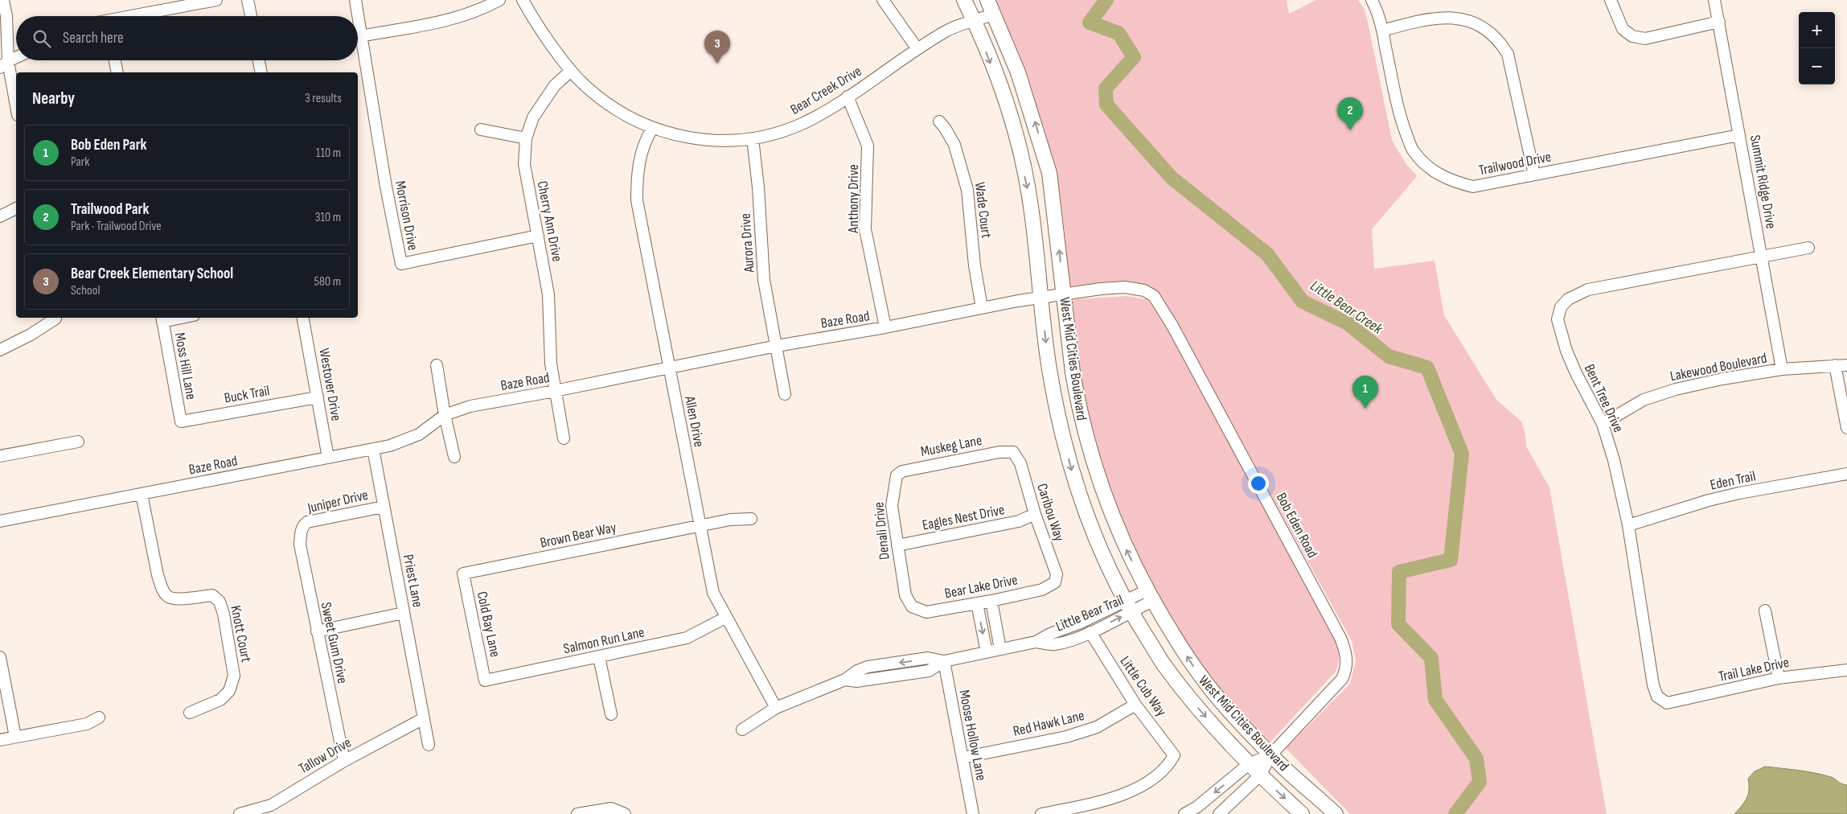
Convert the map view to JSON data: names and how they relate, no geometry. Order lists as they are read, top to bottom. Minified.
{"streets":{"main road":["West Mid Cities Boulevard"],"street":["Bear Creek Drive","Trailwood Drive","Summit Ridge Drive","Anthony Drive","Wade Court","Morrison Drive","Cherry Ann Drive","Aurora Drive","Baze Road","Moss Hill Lane","Lakewood Boulevard","Westover Drive","Buck Trail","Bent Tree Drive","Allen Drive","Muskeg Lane","Eden Trail","Juniper Drive","Caribou Way","Eagles Nest Drive","Bob Eden Road","Denali Drive","Brown Bear Way","Priest Lane","Bear Lake Drive","Little Bear Trail","Cold Bay Lane","Knott Court","Salmon Run Lane","Sweet Gum Drive","Trail Lake Drive","Little Cub Way","Red Hawk Lane","Moose Hollow Lane","Tallow Drive"]},"crossings":[["Bear Creek Drive","Anthony Drive"],["Bear Creek Drive","Cherry Ann Drive"],["Bear Creek Drive","Aurora Drive"],["Bear Creek Drive","West Mid Cities Boulevard"],["Bear Creek Drive","Allen Drive"],["Trailwood Drive","Summit Ridge Drive"],["Summit Ridge Drive","Lakewood Boulevard"],["Summit Ridge Drive","Bent Tree Drive"],["Anthony Drive","Baze Road"],["Wade Court","Baze Road"],["Morrison Drive","Cherry Ann Drive"],["Cherry Ann Drive","Baze Road"],["Aurora Drive","Baze Road"],["Baze Road","West Mid Cities Boulevard"],["Baze Road","Westover Drive"],["Baze Road","Allen Drive"],["Baze Road","Bob Eden Road"],["Baze Road","Priest Lane"],["Baze Road","Knott Court"],["West Mid Cities Boulevard","Bob Eden Road"],["West Mid Cities Boulevard","Little Bear Trail"],["Moss Hill Lane","Buck Trail"],["Lakewood Boulevard","Bent Tree Drive"],["Westover Drive","Buck Trail"],["Bent Tree Drive","Eden Trail"],["Bent Tree Drive","Trail Lake Drive"],["Allen Drive","Brown Bear Way"],["Allen Drive","Little Bear Trail"],["Allen Drive","Salmon Run Lane"],["Muskeg Lane","Caribou Way"],["Muskeg Lane","Denali Drive"],["Juniper Drive","Priest Lane"],["Juniper Drive","Sweet Gum Drive"],["Caribou Way","Eagles Nest Drive"],["Caribou Way","Bear Lake Drive"],["Eagles Nest Drive","Denali Drive"],["Denali Drive","Bear Lake Drive"],["Brown Bear Way","Cold Bay Lane"],["Priest Lane","Tallow Drive"],["Little Bear Trail","Little Cub Way"],["Little Bear Trail","Moose Hollow Lane"],["Cold Bay Lane","Salmon Run Lane"],["Sweet Gum Drive","Tallow Drive"],["Little Cub Way","Red Hawk Lane"],["Red Hawk Lane","Moose Hollow Lane"]],"water":["Little Bear Creek"],"page":{"map_buttons":["+","−"],"search":"Search here","pins":["3","2","1"],"heading":["Nearby","3 results"],"list":[{"mark":"1","name":"Bob Eden Park","note":"Park","value":"110 m"},{"mark":"2","name":"Trailwood Park","note":"Park · Trailwood Drive","value":"310 m"},{"mark":"3","name":"Bear Creek Elementary School","note":"School","value":"580 m"}]}}
